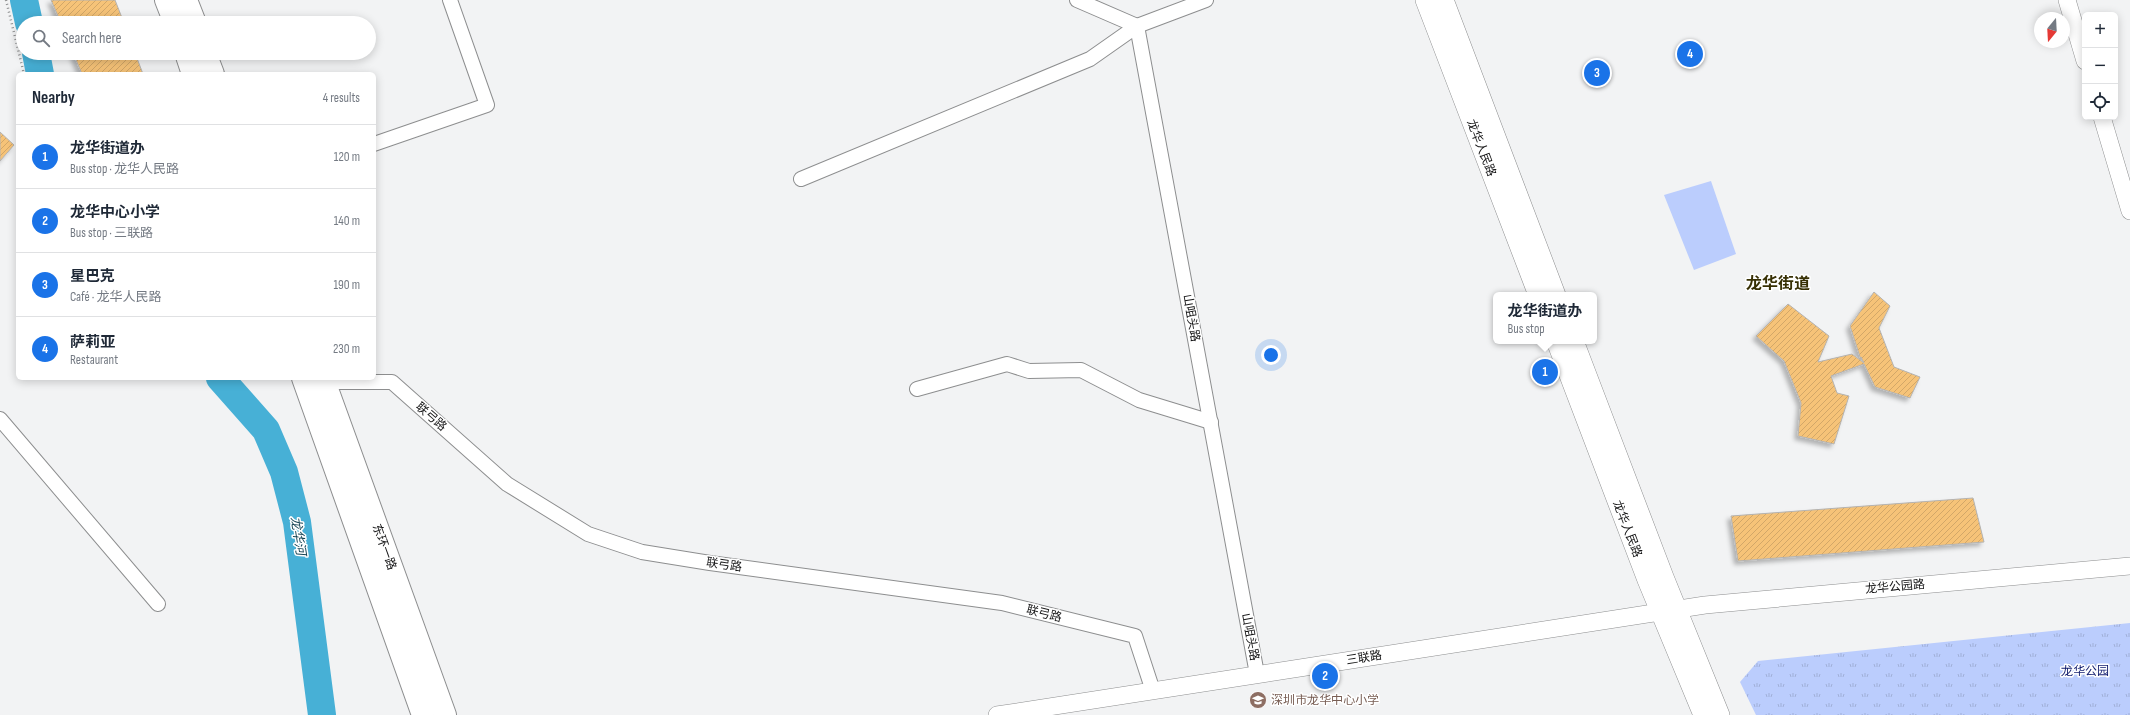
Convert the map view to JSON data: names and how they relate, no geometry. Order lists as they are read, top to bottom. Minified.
{"streets":{"main road":["龙华人民路","东环一路"],"street":["山咀头路","联弓路","龙华公园路","三联路"]},"crossings":[["龙华人民路","龙华公园路"],["龙华人民路","三联路"],["山咀头路","三联路"],["联弓路","东环一路"],["联弓路","三联路"],["龙华公园路","三联路"]],"districts":["龙华街道"],"water":["龙华河"],"parks":["龙华公园"],"places":{"school or university":["深圳市龙华中心小学"]},"north":"bottom","page":{"map_buttons":["+","−"],"search":"Search here","pins":["4","3","1","2"],"heading":["Nearby","4 results"],"list":[{"mark":"1","name":"龙华街道办","note":"Bus stop · 龙华人民路","value":"120 m"},{"mark":"2","name":"龙华中心小学","note":"Bus stop · 三联路","value":"140 m"},{"mark":"3","name":"星巴克","note":"Café · 龙华人民路","value":"190 m"},{"mark":"4","name":"萨莉亚","note":"Restaurant","value":"230 m"}],"popup":["龙华街道办","Bus stop"]}}
